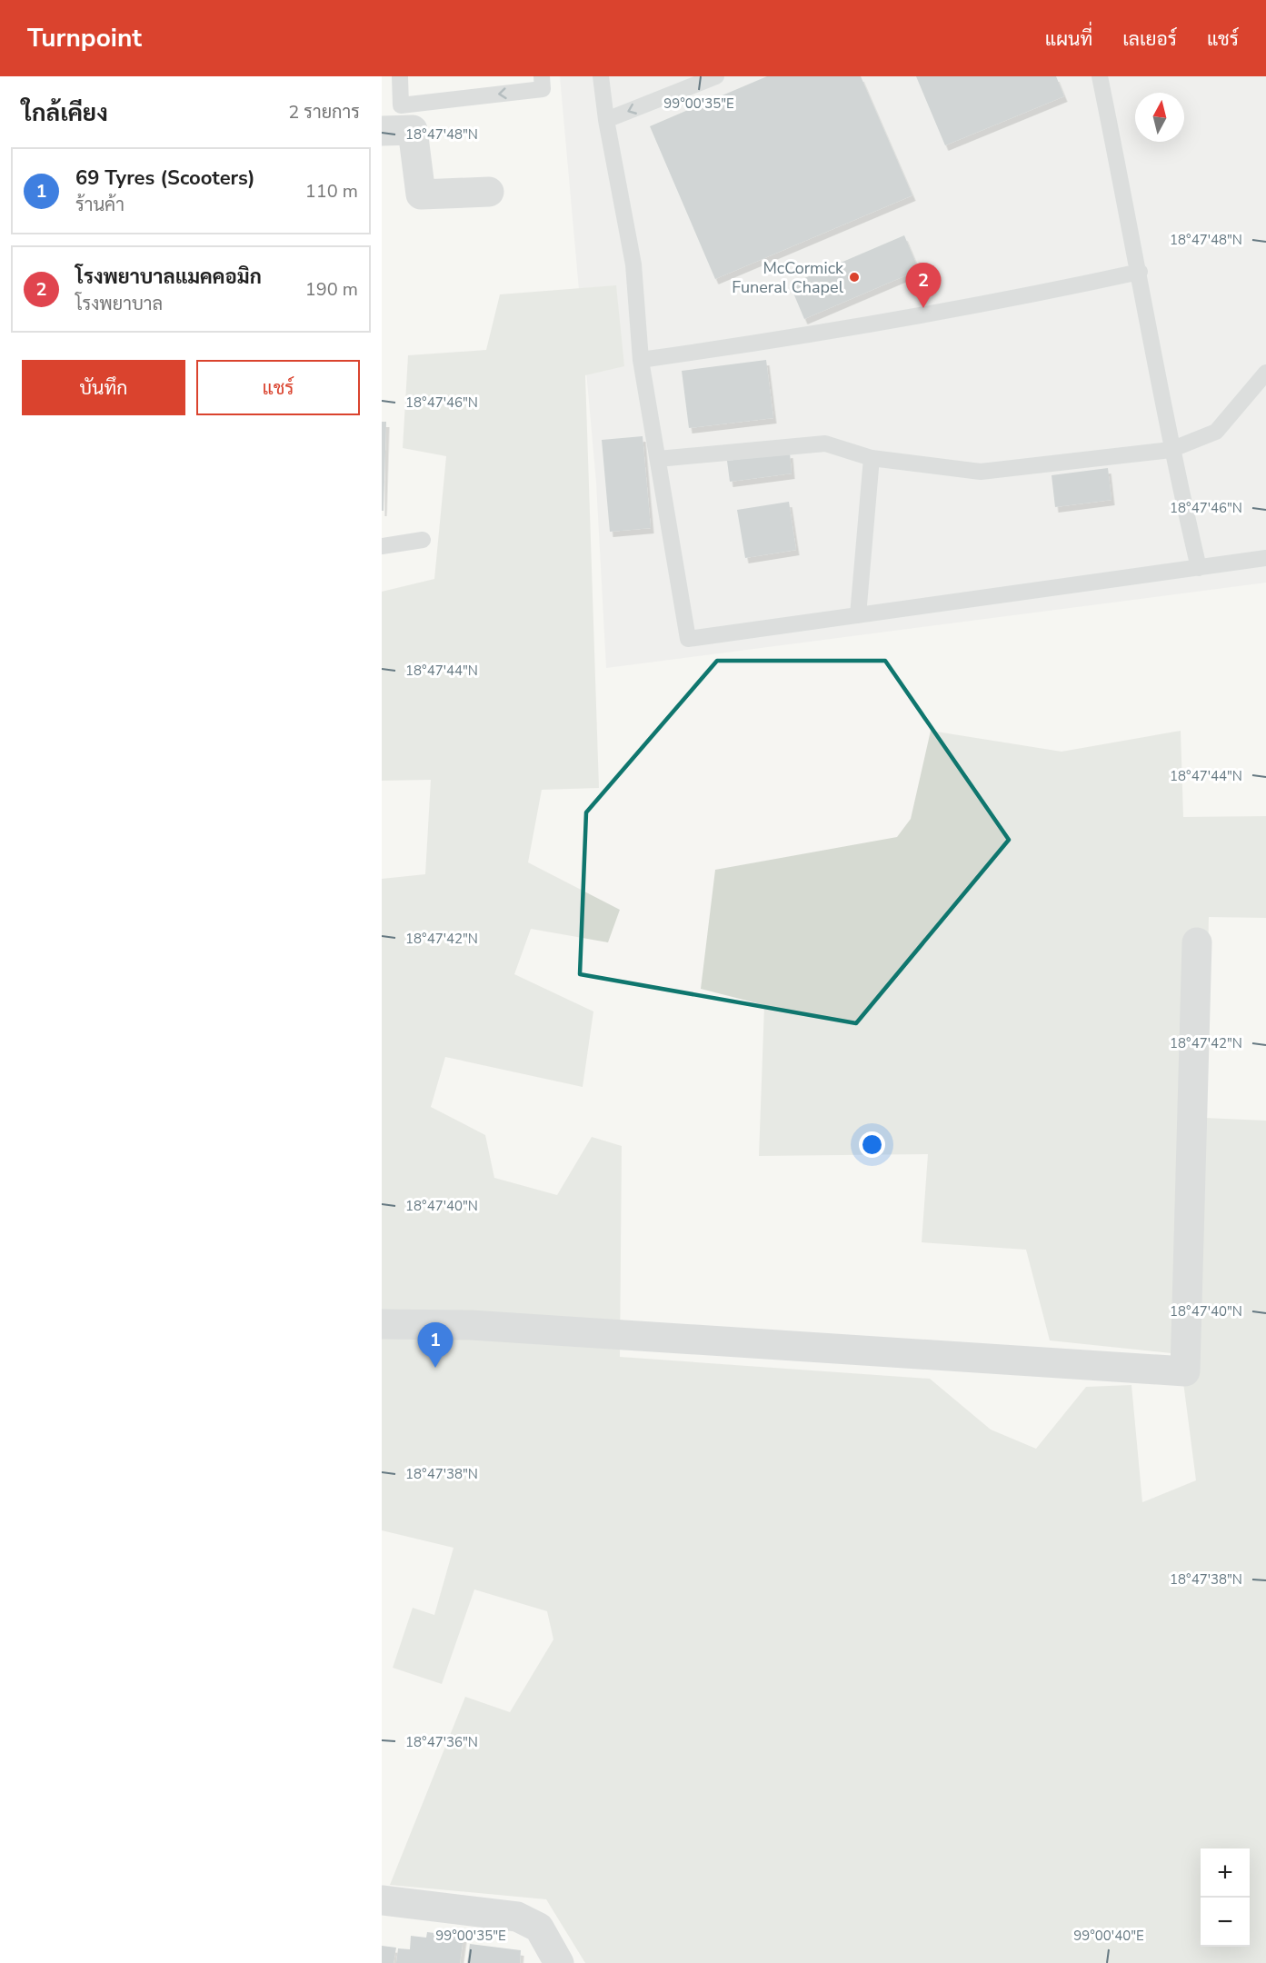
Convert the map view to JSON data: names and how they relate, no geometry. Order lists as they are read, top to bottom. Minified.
{"places":["McCormick Funeral Chapel"],"north":"top","page":{"header":"Turnpoint","nav":["แผนที่","เลเยอร์","แชร์"],"heading":["ใกล้เคียง","2 รายการ"],"list":[{"mark":"1","name":"69 Tyres (Scooters)","note":"ร้านค้า","value":"110 m"},{"mark":"2","name":"โรงพยาบาลแมคคอมิก","note":"โรงพยาบาล","value":"190 m"}],"pins":["2","1"],"buttons":["บันทึก","แชร์"],"map_buttons":["+","−"]},"coordinates":["99°00'35\"E","18°47'48\"N","18°47'46\"N","18°47'44\"N","18°47'42\"N","18°47'40\"N","18°47'38\"N","18°47'36\"N","99°00'40\"E"]}
